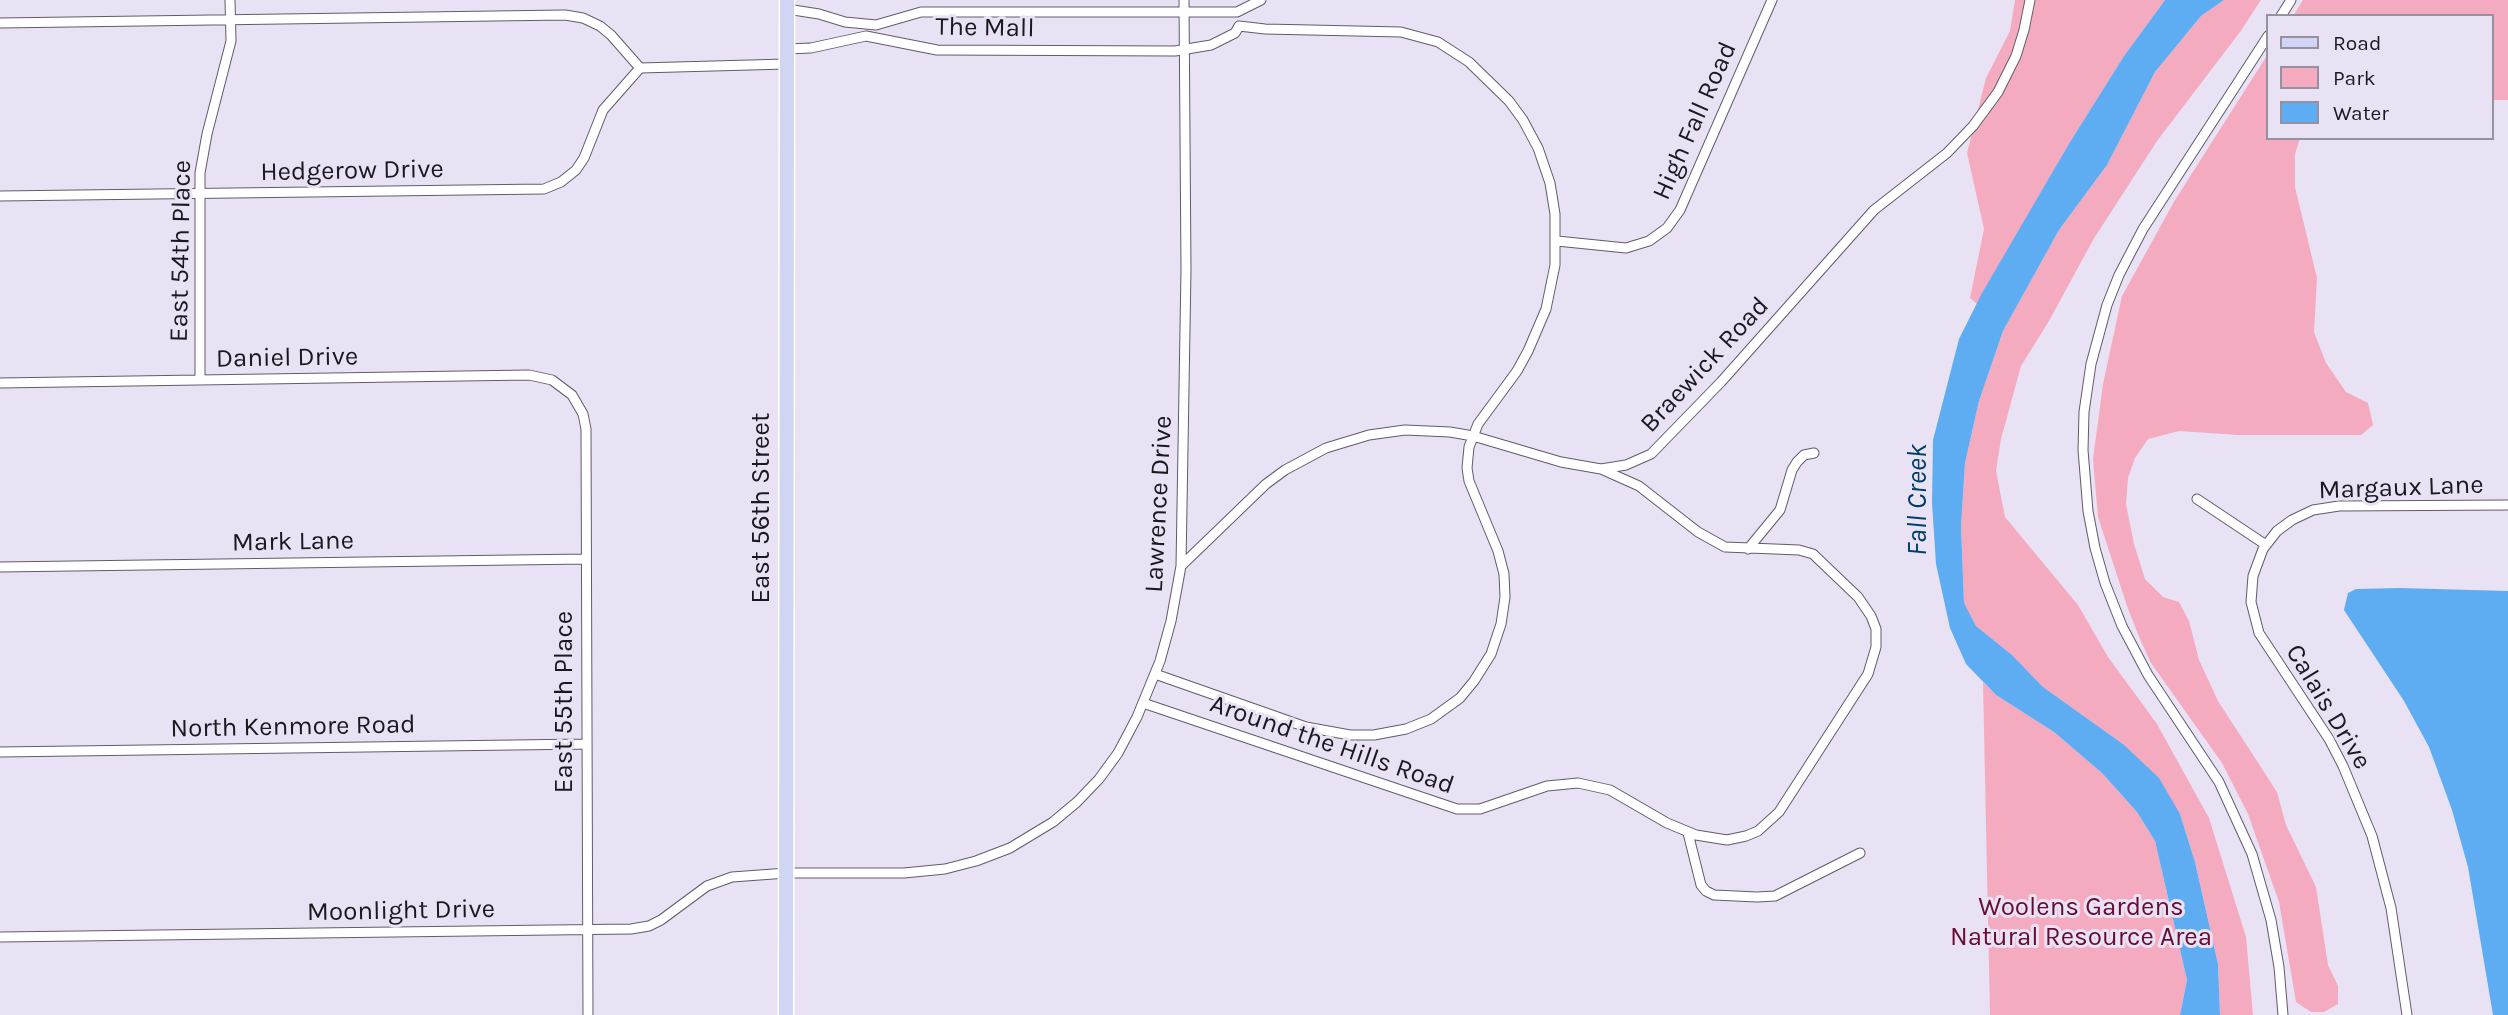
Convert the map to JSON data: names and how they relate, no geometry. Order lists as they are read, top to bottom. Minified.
{"streets":{"main road":["East 56th Street"],"street":["The Mall","High Fall Road","Hedgerow Drive","East 54th Place","Daniel Drive","Braewick Road","Margaux Lane","Lawrence Drive","Mark Lane","East 55th Place","Calais Drive","North Kenmore Road","Around the Hills Road","Moonlight Drive"]},"crossings":[["The Mall","Lawrence Drive"],["The Mall","East 56th Street"],["Hedgerow Drive","East 54th Place"],["East 54th Place","Daniel Drive"],["Daniel Drive","East 55th Place"],["Braewick Road","Lawrence Drive"],["Braewick Road","Around the Hills Road"],["Margaux Lane","Calais Drive"],["Lawrence Drive","East 56th Street"],["Lawrence Drive","Around the Hills Road"],["Lawrence Drive","Moonlight Drive"],["East 56th Street","Moonlight Drive"],["Mark Lane","East 55th Place"],["East 55th Place","North Kenmore Road"],["East 55th Place","Moonlight Drive"]],"water":["Fall Creek"],"parks":["Woolens Gardens Natural Resource Area"],"legend":["Road","Park","Water"]}
